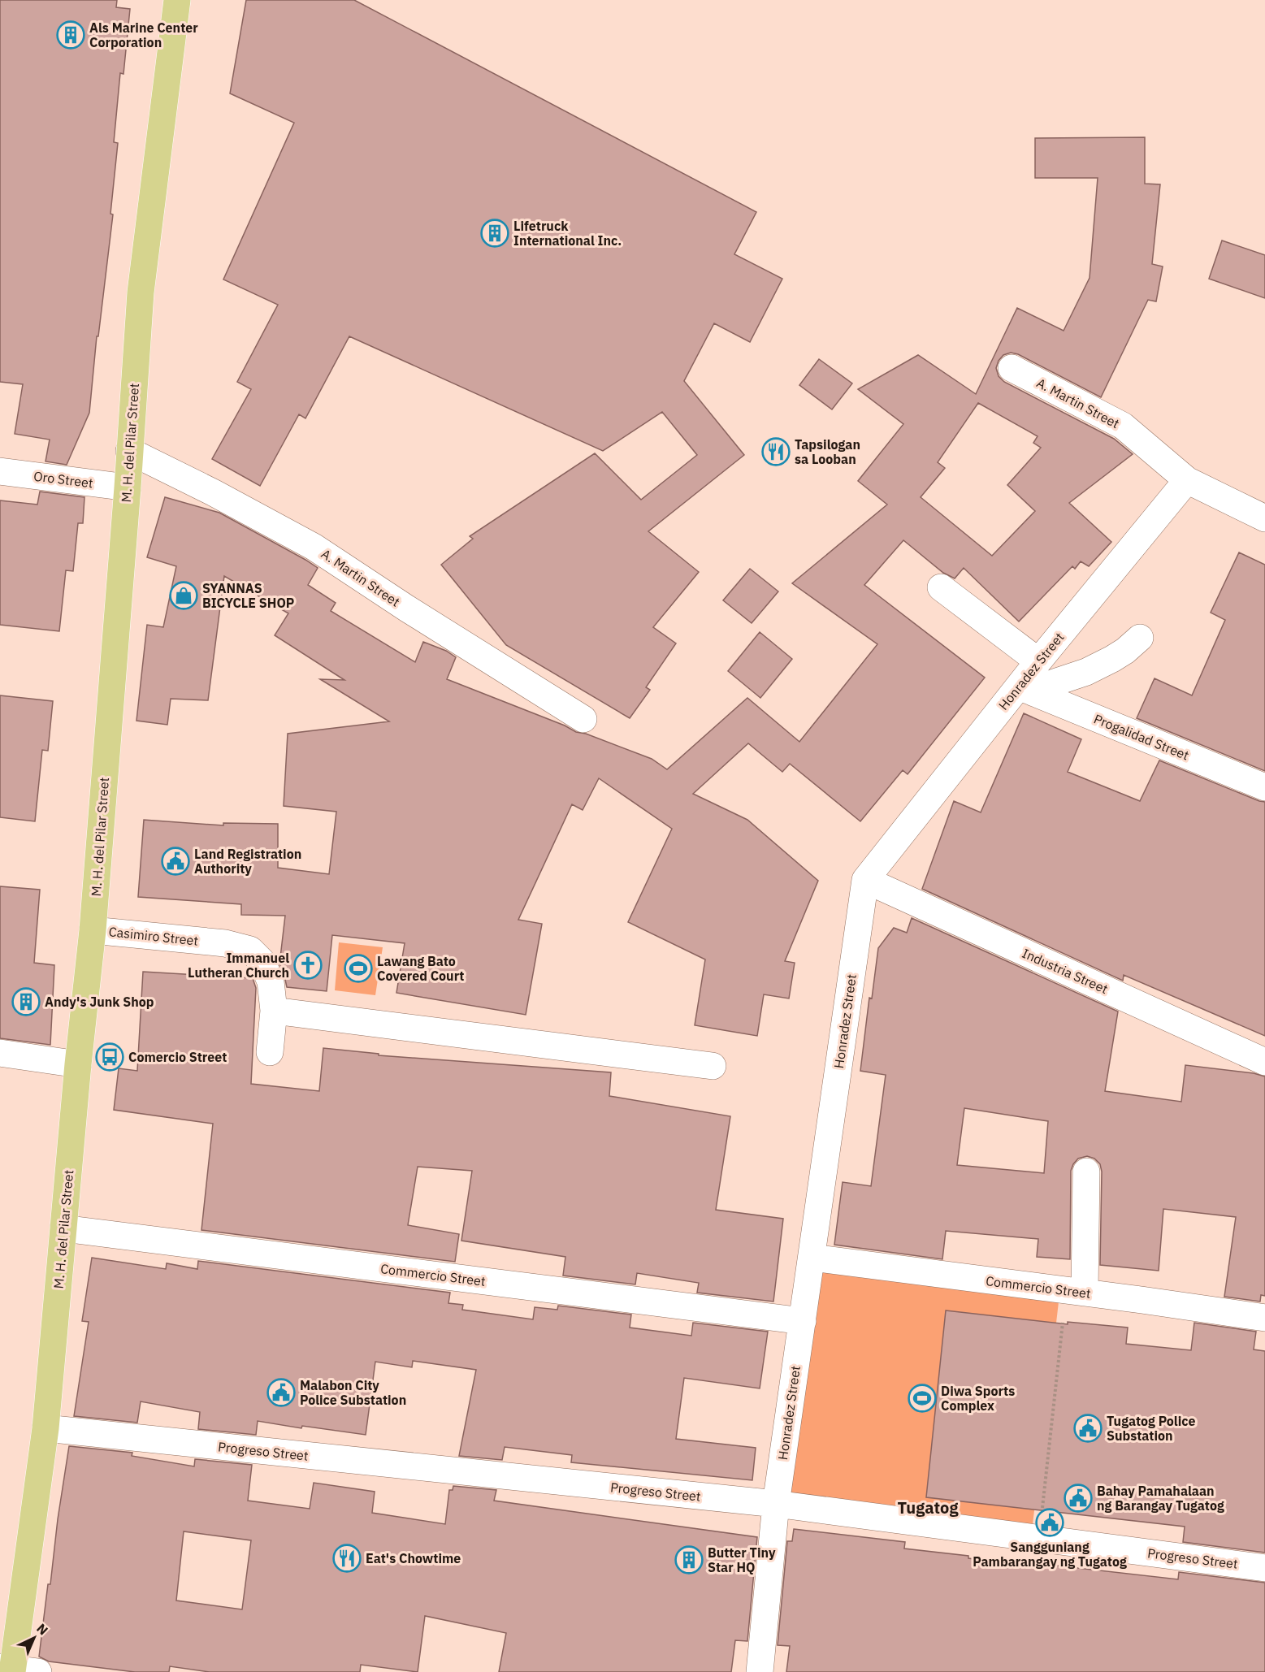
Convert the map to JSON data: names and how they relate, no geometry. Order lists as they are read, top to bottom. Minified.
{"streets":{"main road":["M. H. del Pilar Street"],"street":["A. Martin Street","Oro Street","Honradez Street","Progalidad Street","Casimiro Street","Industria Street","Commercio Street","Progreso Street"]},"crossings":[["A. Martin Street","M. H. del Pilar Street"],["A. Martin Street","Honradez Street"],["M. H. del Pilar Street","Oro Street"],["M. H. del Pilar Street","Casimiro Street"],["M. H. del Pilar Street","Commercio Street"],["M. H. del Pilar Street","Progreso Street"],["Honradez Street","Progalidad Street"],["Honradez Street","Industria Street"],["Honradez Street","Commercio Street"],["Honradez Street","Progreso Street"]],"districts":["Tugatog"],"places":{"building":["Als Marine Center Corporation","Lifetruck International Inc.","Andy's Junk Shop","Butter Tiny Star HQ"],"restaurant":["Tapsilogan sa Looban","Eat's Chowtime"],"shop":["SYANNAS BICYCLE SHOP"],"public building":["Land Registration Authority","Malabon City Police Substation","Tugatog Police Substation","Bahay Pamahalaan ng Barangay Tugatog","Sangguniang Pambarangay ng Tugatog"],"church":["Immanuel Lutheran Church"],"sports":["Lawang Bato Covered Court","Diwa Sports Complex"],"bus stop":["Comercio Street"]},"north":"top right"}
